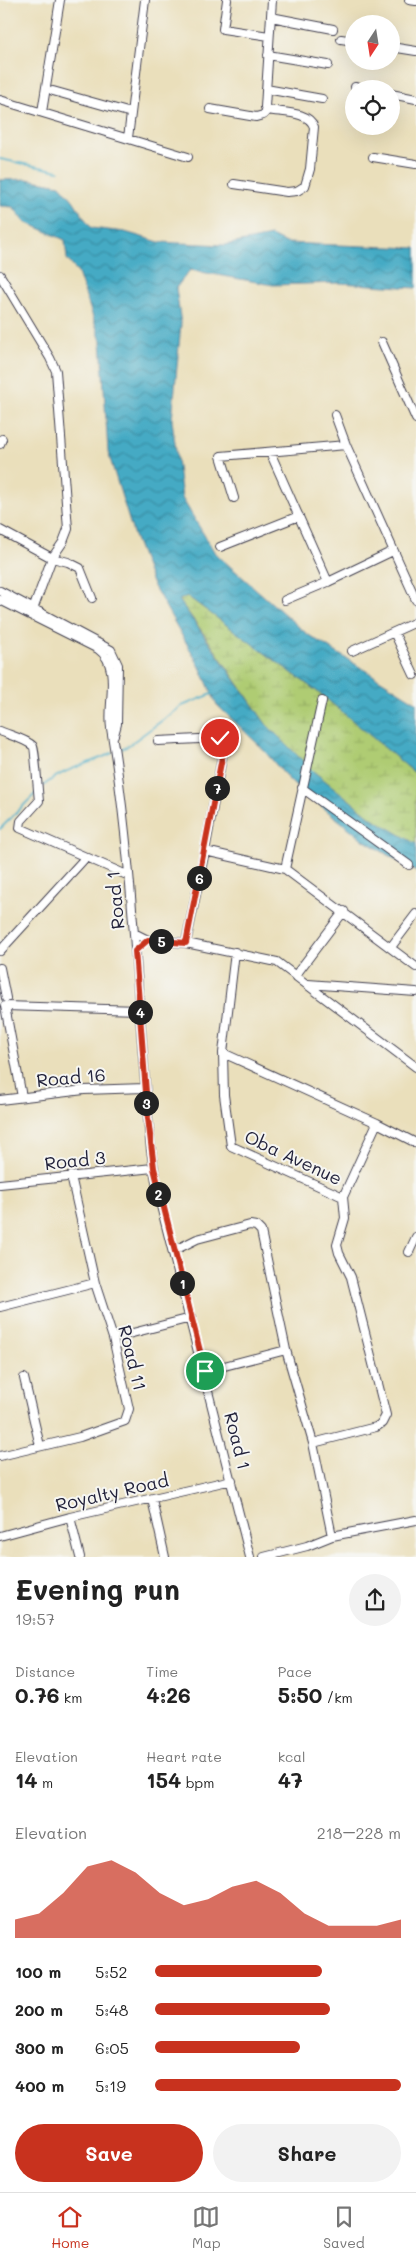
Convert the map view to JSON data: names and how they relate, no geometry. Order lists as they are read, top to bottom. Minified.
{"streets":{"street":["Road 1","Road 16","Oba Avenue","Road 3","Road 11","Royalty Road"]},"crossings":[["Road 1","Road 16"],["Road 1","Road 3"],["Road 1","Royalty Road"],["Road 3","Road 11"]],"north":"bottom","page":{"pins":["7","6","5","4","3","2","1"],"heading":["Evening run","19:57"],"stats":[["Distance","0.76 km"],["Time","4:26"],["Pace","5:50 /km"],["Elevation","14 m"],["Heart rate","154 bpm"],["kcal","47"]],"chart":["Elevation","218–228 m"],"list":[{"name":"100 m","note":"5:52"},{"name":"200 m","note":"5:48"},{"name":"300 m","note":"6:05"},{"name":"400 m","note":"5:19"}],"buttons":["Save","Share"],"tabs":["Home","Map","Saved"]}}
